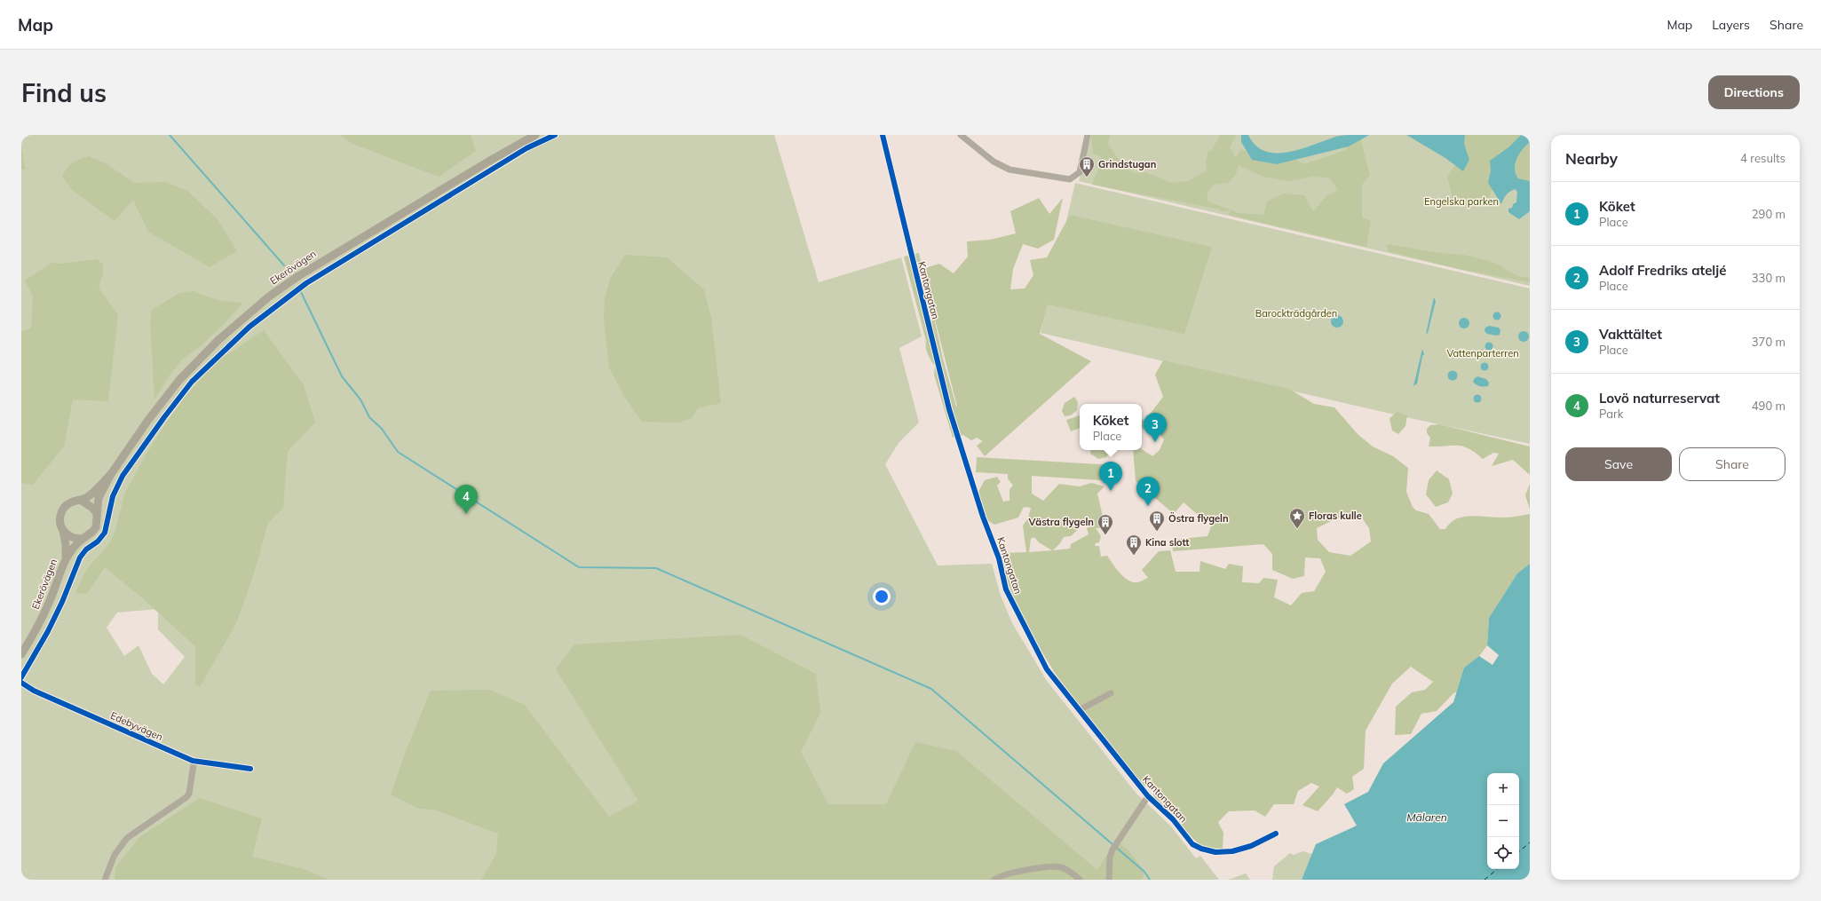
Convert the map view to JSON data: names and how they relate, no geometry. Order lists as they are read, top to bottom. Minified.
{"streets":{"main road":["Ekerövägen"],"street":["Kantongatan","Edebyvägen"]},"water":["Mälaren"],"parks":["Engelska parken","Barockträdgården","Vattenparterren"],"places":{"building":["Grindstugan","Östra flygeln","Västra flygeln","Kina slott"],"place":["Floras kulle"]},"page":{"header":"Map","nav":["Map","Layers","Share"],"buttons":["Directions",["Save","Share"]],"title":"Find us","heading":["Nearby","4 results"],"list":[{"mark":"1","name":"Köket","note":"Place","value":"290 m"},{"mark":"2","name":"Adolf Fredriks ateljé","note":"Place","value":"330 m"},{"mark":"3","name":"Vakttältet","note":"Place","value":"370 m"},{"mark":"4","name":"Lovö naturreservat","note":"Park","value":"490 m"}],"popup":["Köket","Place"],"pins":["3","1","2","4"],"map_buttons":["+","−"]}}
